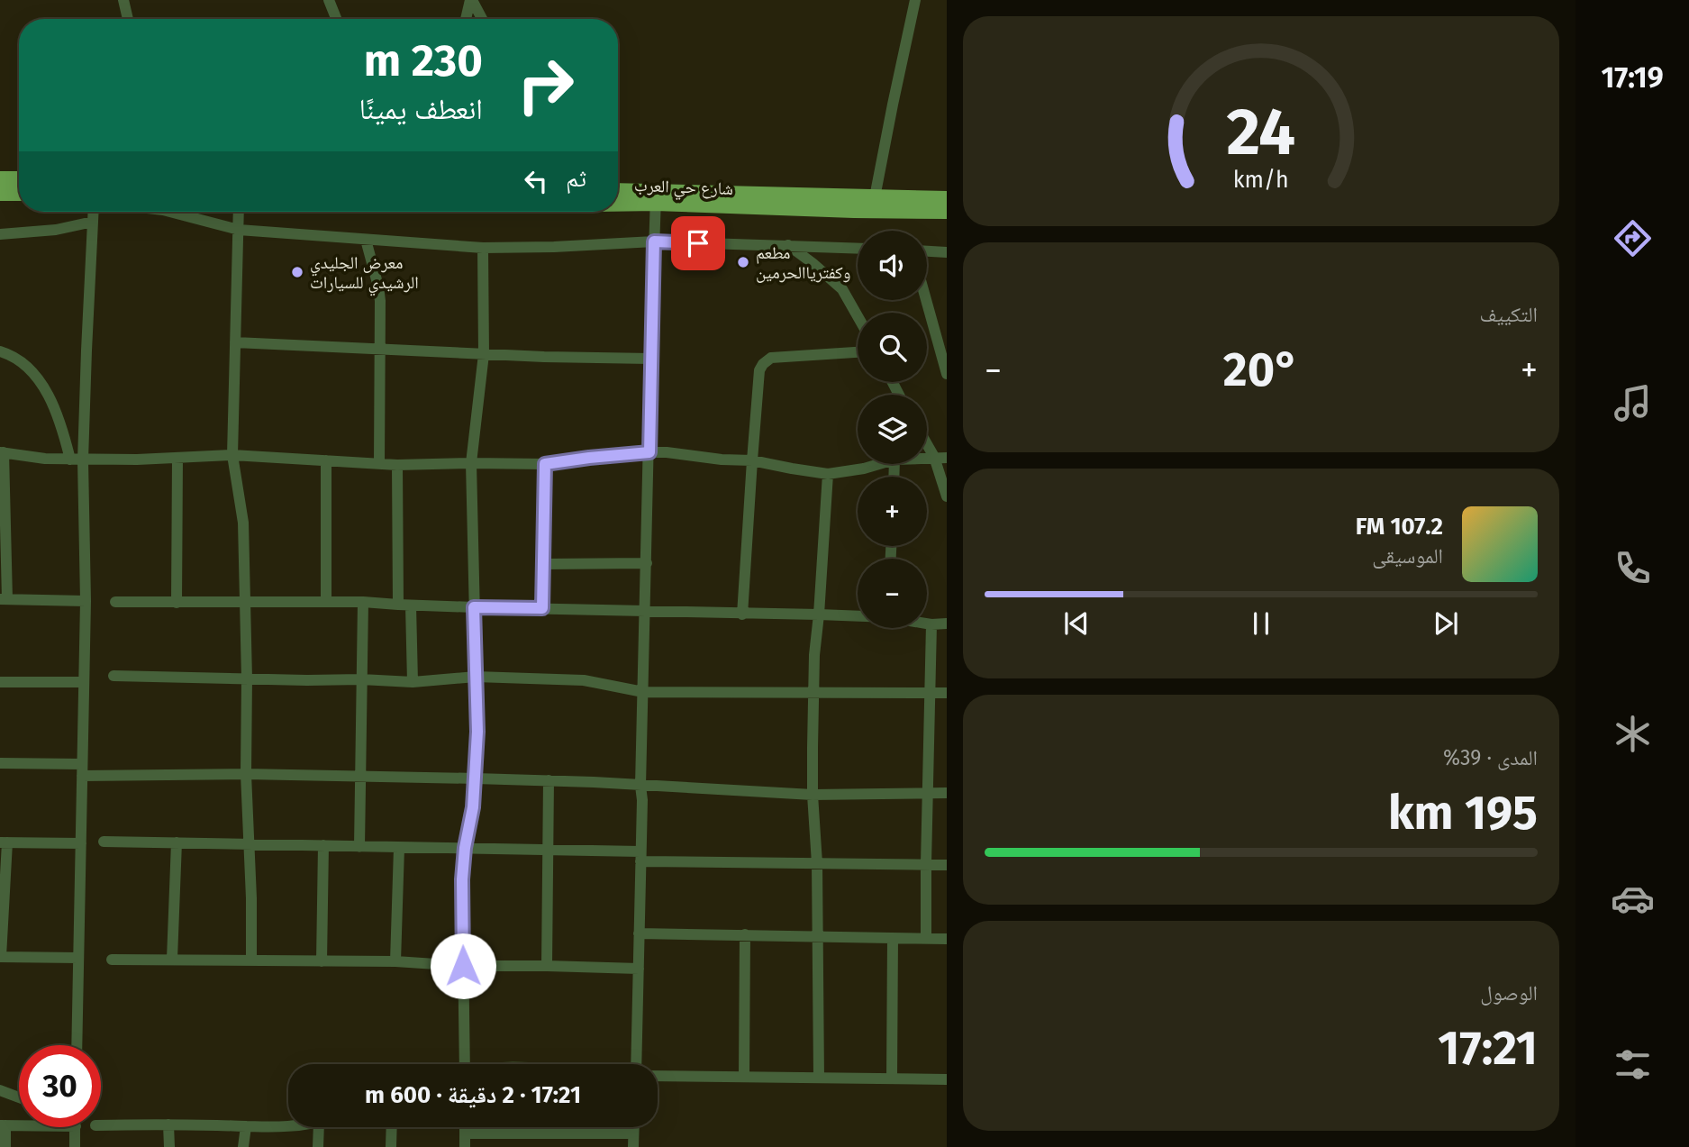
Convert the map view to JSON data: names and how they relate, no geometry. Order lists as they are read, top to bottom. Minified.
{"streets":{"main road":["شارع حي العرب"]},"places":["مطعم وكفترياالحرمين","معرض الجليدي الرشيدي للسيارات"],"page":{"tabs":"17:19","turn":["230 m","انعطف يمينًا"],"then":"ثم","map_buttons":["+","−"],"tile":["التكييف",["المدى · 39%","195 km"],["الوصول","17:21"]],"heat":["−","20°","+"],"song":["107.2 FM","الموسيقى"],"limit":"30","trip":"17:21 · 2 دقيقة · 600 m","gauge":["24","km/h"]}}
